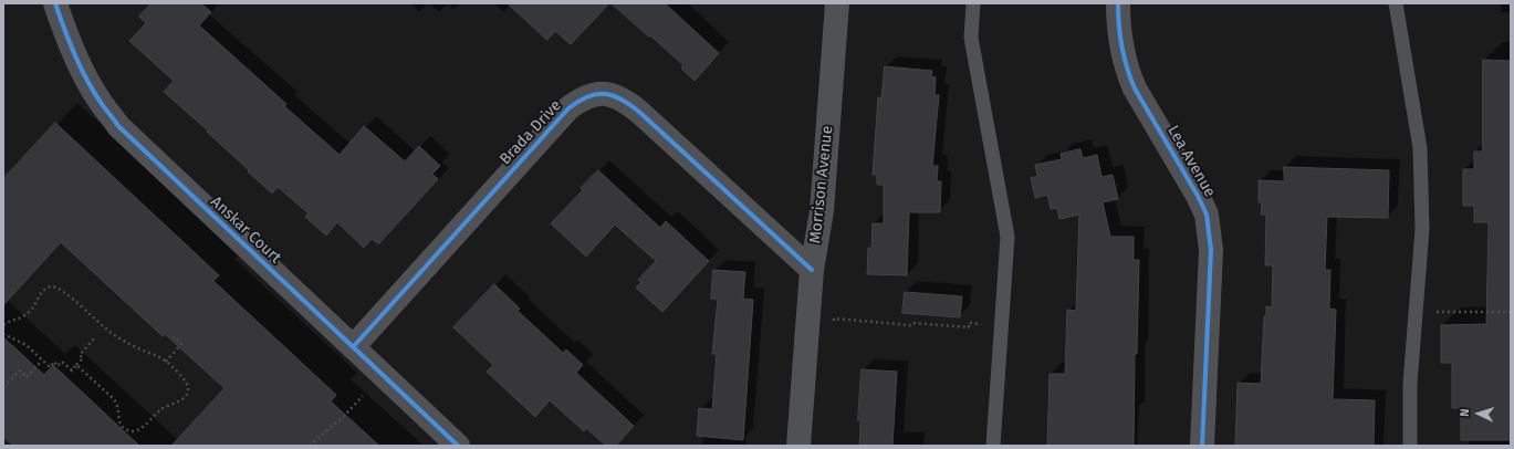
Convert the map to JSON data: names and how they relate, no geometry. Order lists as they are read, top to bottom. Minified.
{"streets":{"street":["Brada Drive","Lea Avenue","Morrison Avenue","Anskar Court"]},"crossings":[["Brada Drive","Morrison Avenue"],["Brada Drive","Anskar Court"]],"north":"left"}
